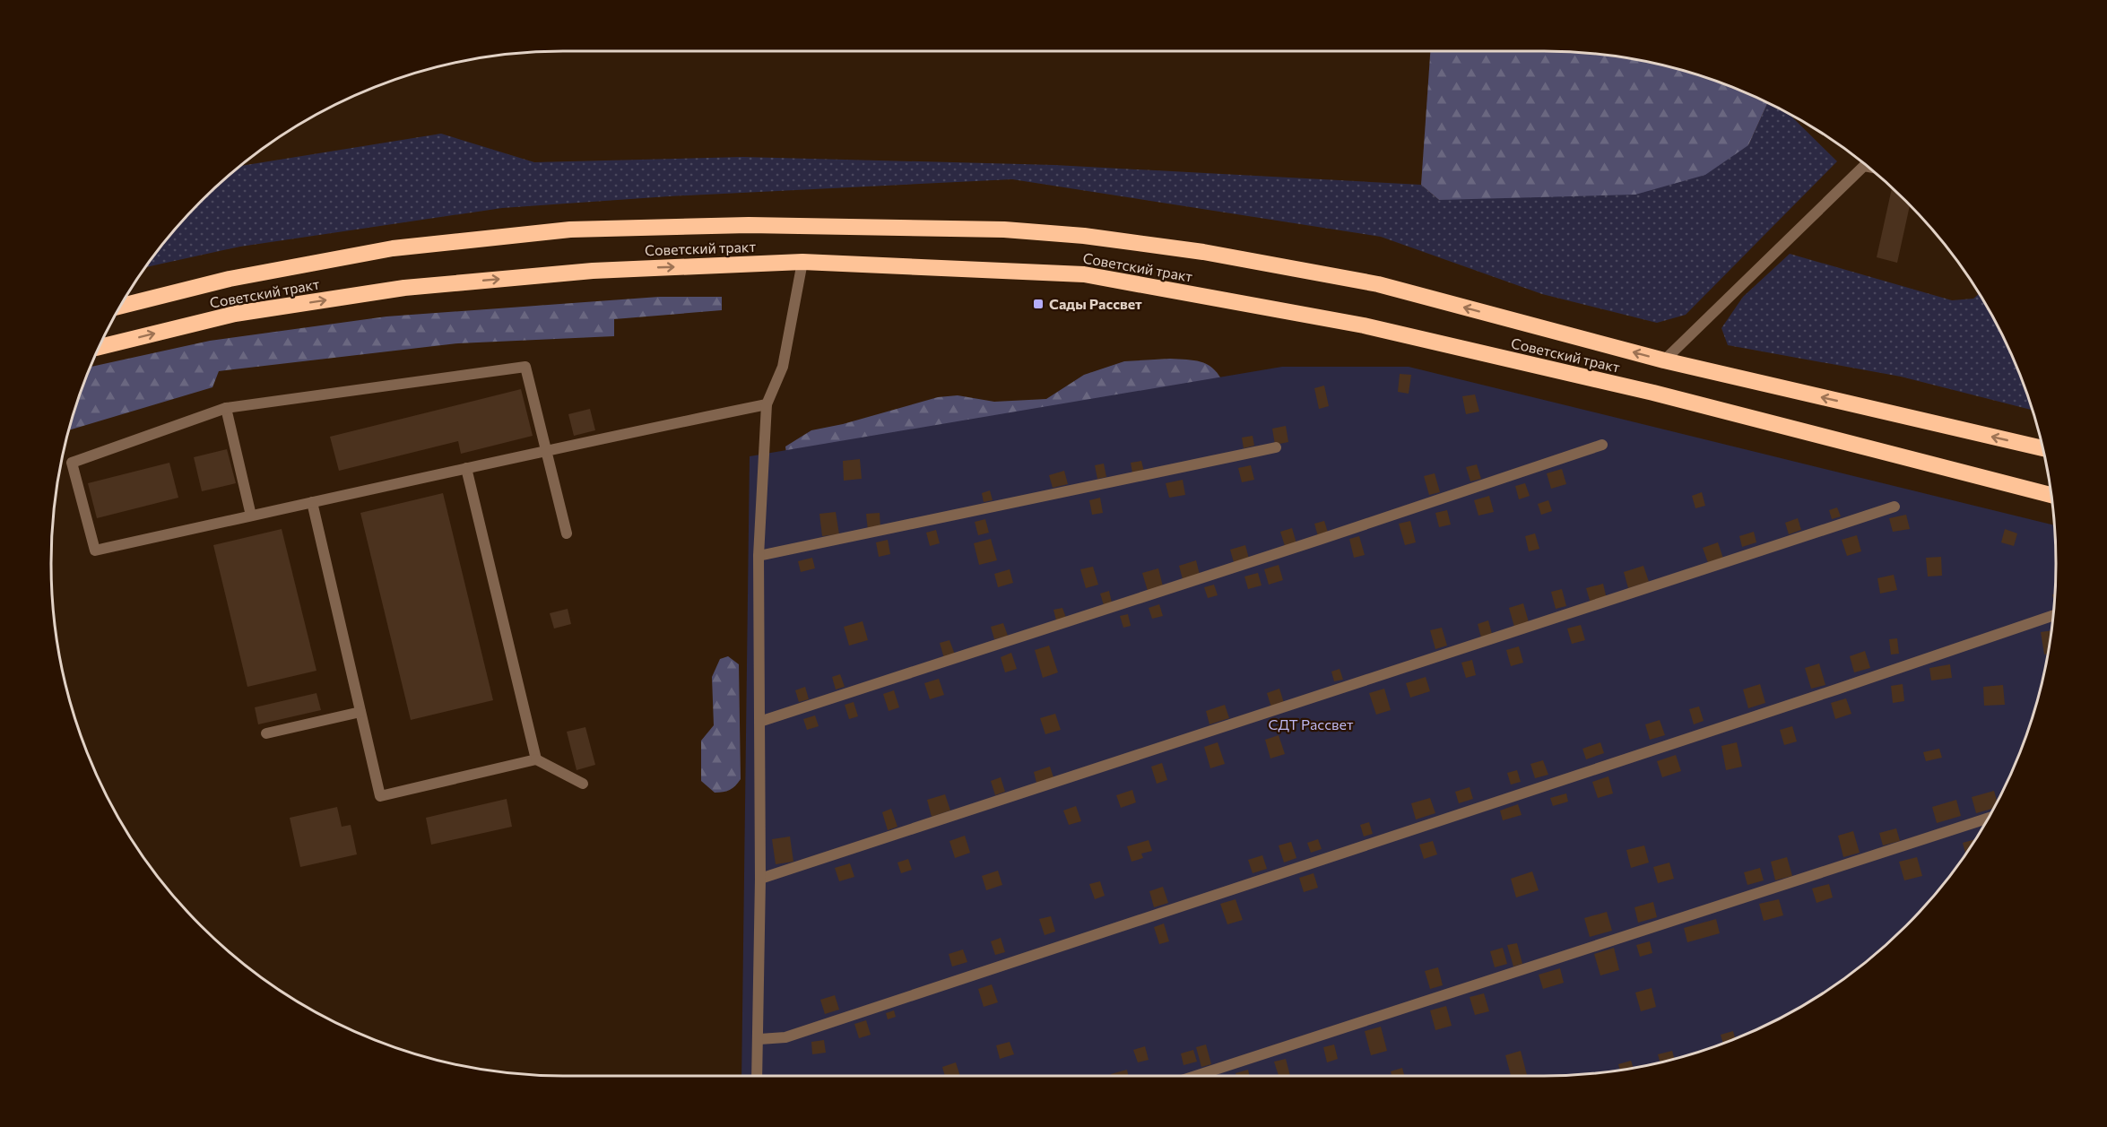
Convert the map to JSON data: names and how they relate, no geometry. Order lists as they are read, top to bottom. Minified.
{"streets":{"highway":["Советский тракт"]},"parks":["СДТ Рассвет"],"places":{"transit":["Сады Рассвет"]}}
